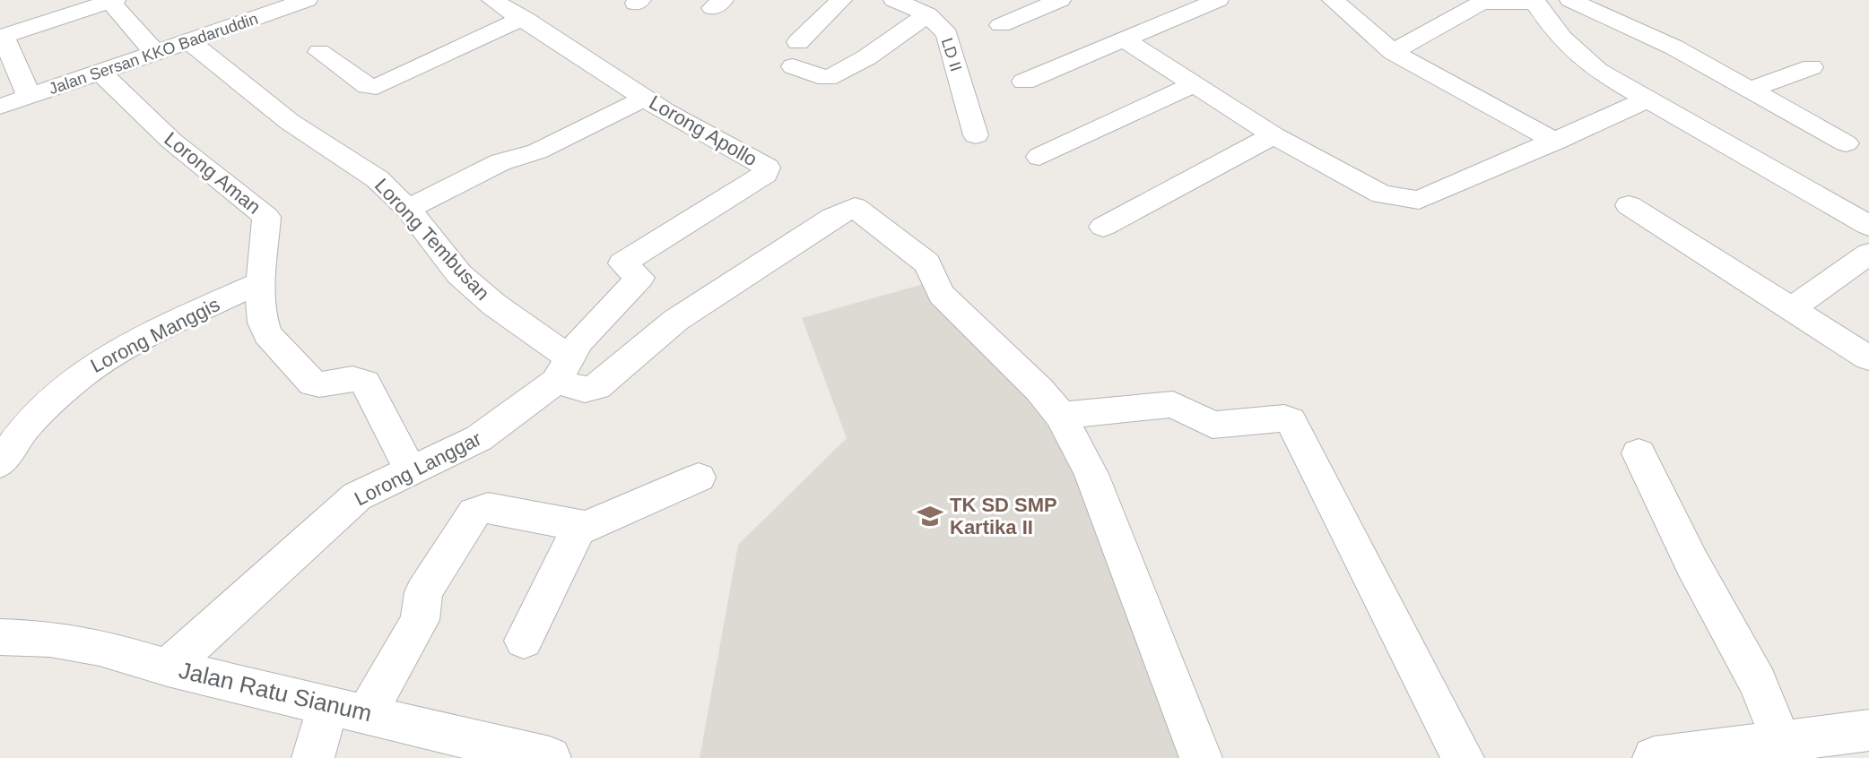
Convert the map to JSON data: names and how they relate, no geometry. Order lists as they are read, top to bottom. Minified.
{"streets":{"street":["Jalan Sersan KKO Badaruddin","LD II","Lorong Apollo","Lorong Aman","Lorong Tembusan","Lorong Manggis","Lorong Langgar","Jalan Ratu Sianum"]},"crossings":[["Jalan Sersan KKO Badaruddin","Lorong Aman"],["Jalan Sersan KKO Badaruddin","Lorong Tembusan"],["Lorong Apollo","Lorong Tembusan"],["Lorong Apollo","Lorong Langgar"],["Lorong Aman","Lorong Manggis"],["Lorong Aman","Lorong Langgar"],["Lorong Tembusan","Lorong Langgar"],["Lorong Langgar","Jalan Ratu Sianum"]],"places":{"school or university":["TK SD SMP Kartika II"]}}
